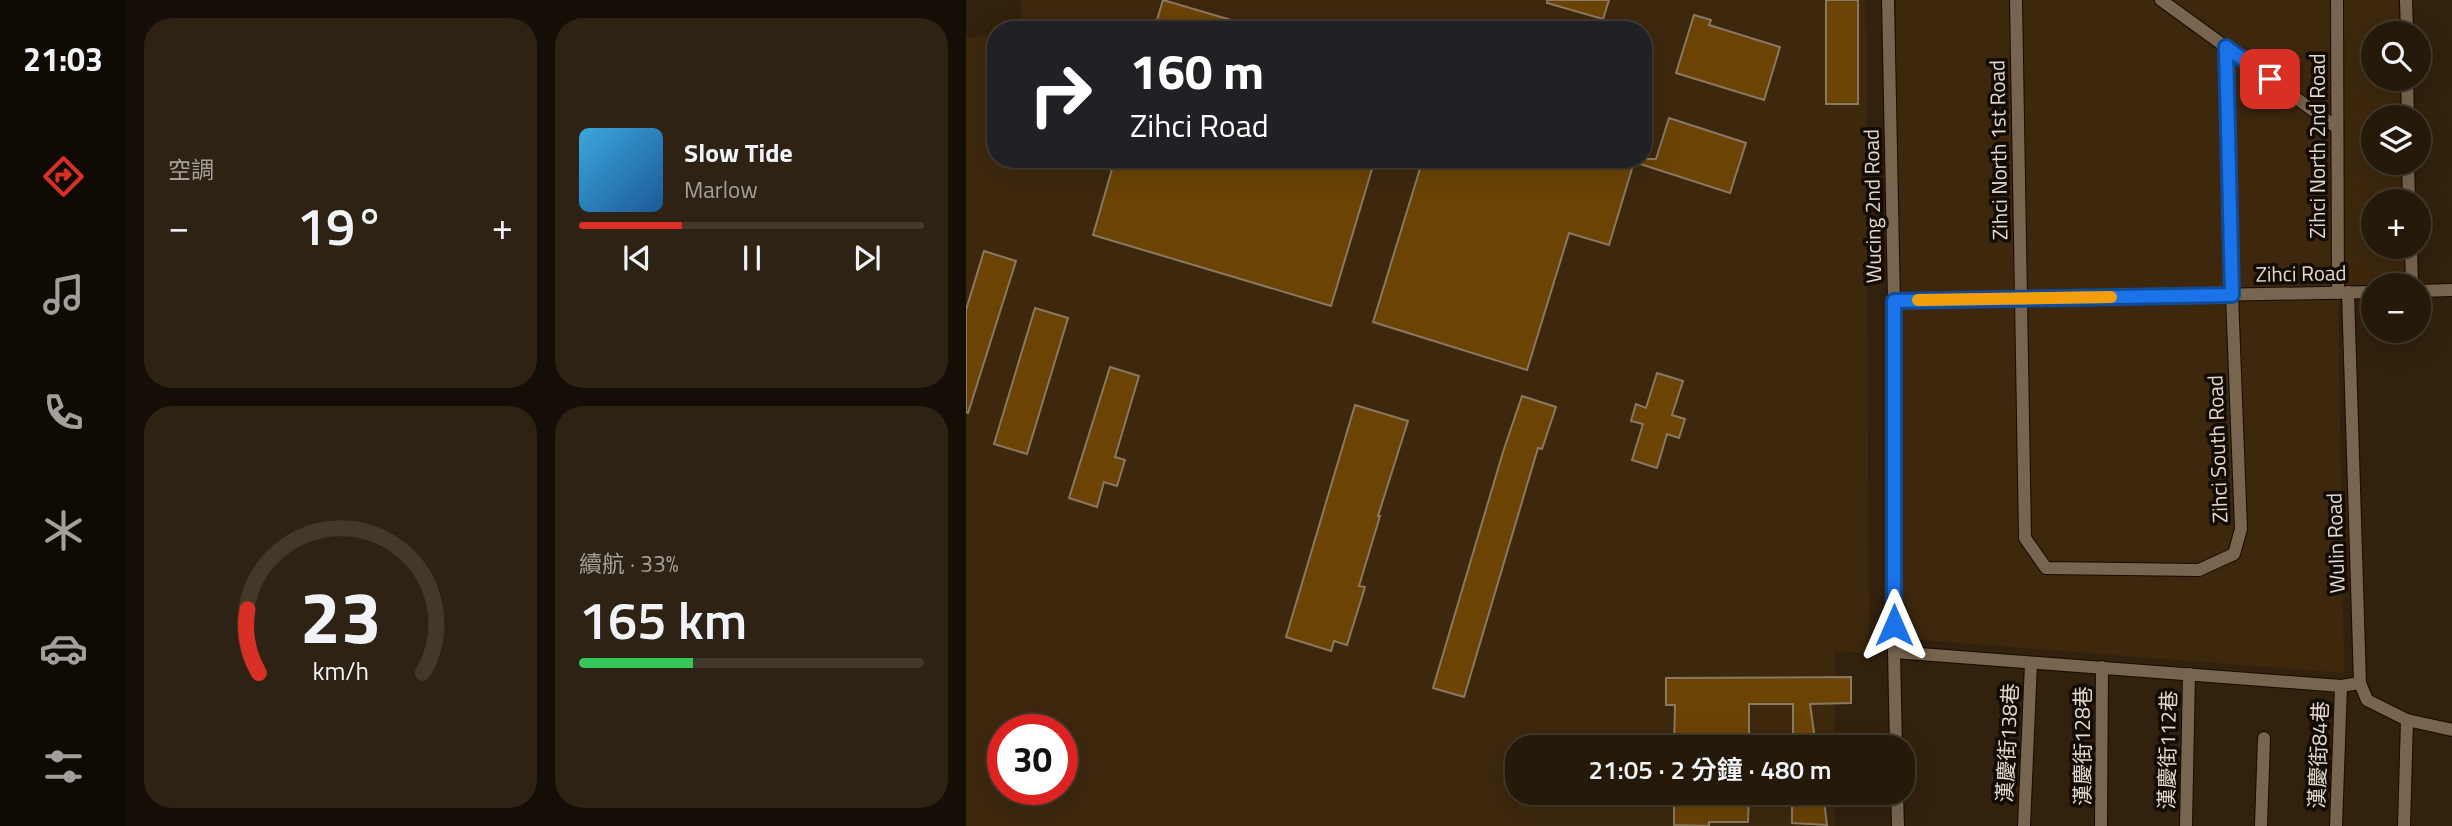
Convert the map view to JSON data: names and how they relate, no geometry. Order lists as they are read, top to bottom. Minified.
{"streets":{"street":["Zihci North 2nd Road","Zihci North 1st Road","Wucing 2nd Road","Zihci Road","Zihci South Road","Wulin Road","漢慶街138巷","漢慶街128巷","漢慶街112巷","漢慶街84巷"]},"crossings":[["Zihci North 2nd Road","Zihci Road"],["Zihci North 2nd Road","Wulin Road"],["Zihci North 1st Road","Zihci Road"],["Zihci North 1st Road","Zihci South Road"],["Wucing 2nd Road","Zihci Road"],["Zihci Road","Zihci South Road"],["Zihci Road","Wulin Road"]],"page":{"tabs":"21:03","tile":["空調",["續航 · 33%","165 km"]],"map_buttons":["+","−"],"turn":["160 m","Zihci Road"],"song":["Slow Tide","Marlow"],"heat":["−","19°","+"],"limit":"30","trip":"21:05 · 2 分鐘 · 480 m","gauge":["23","km/h"]}}
